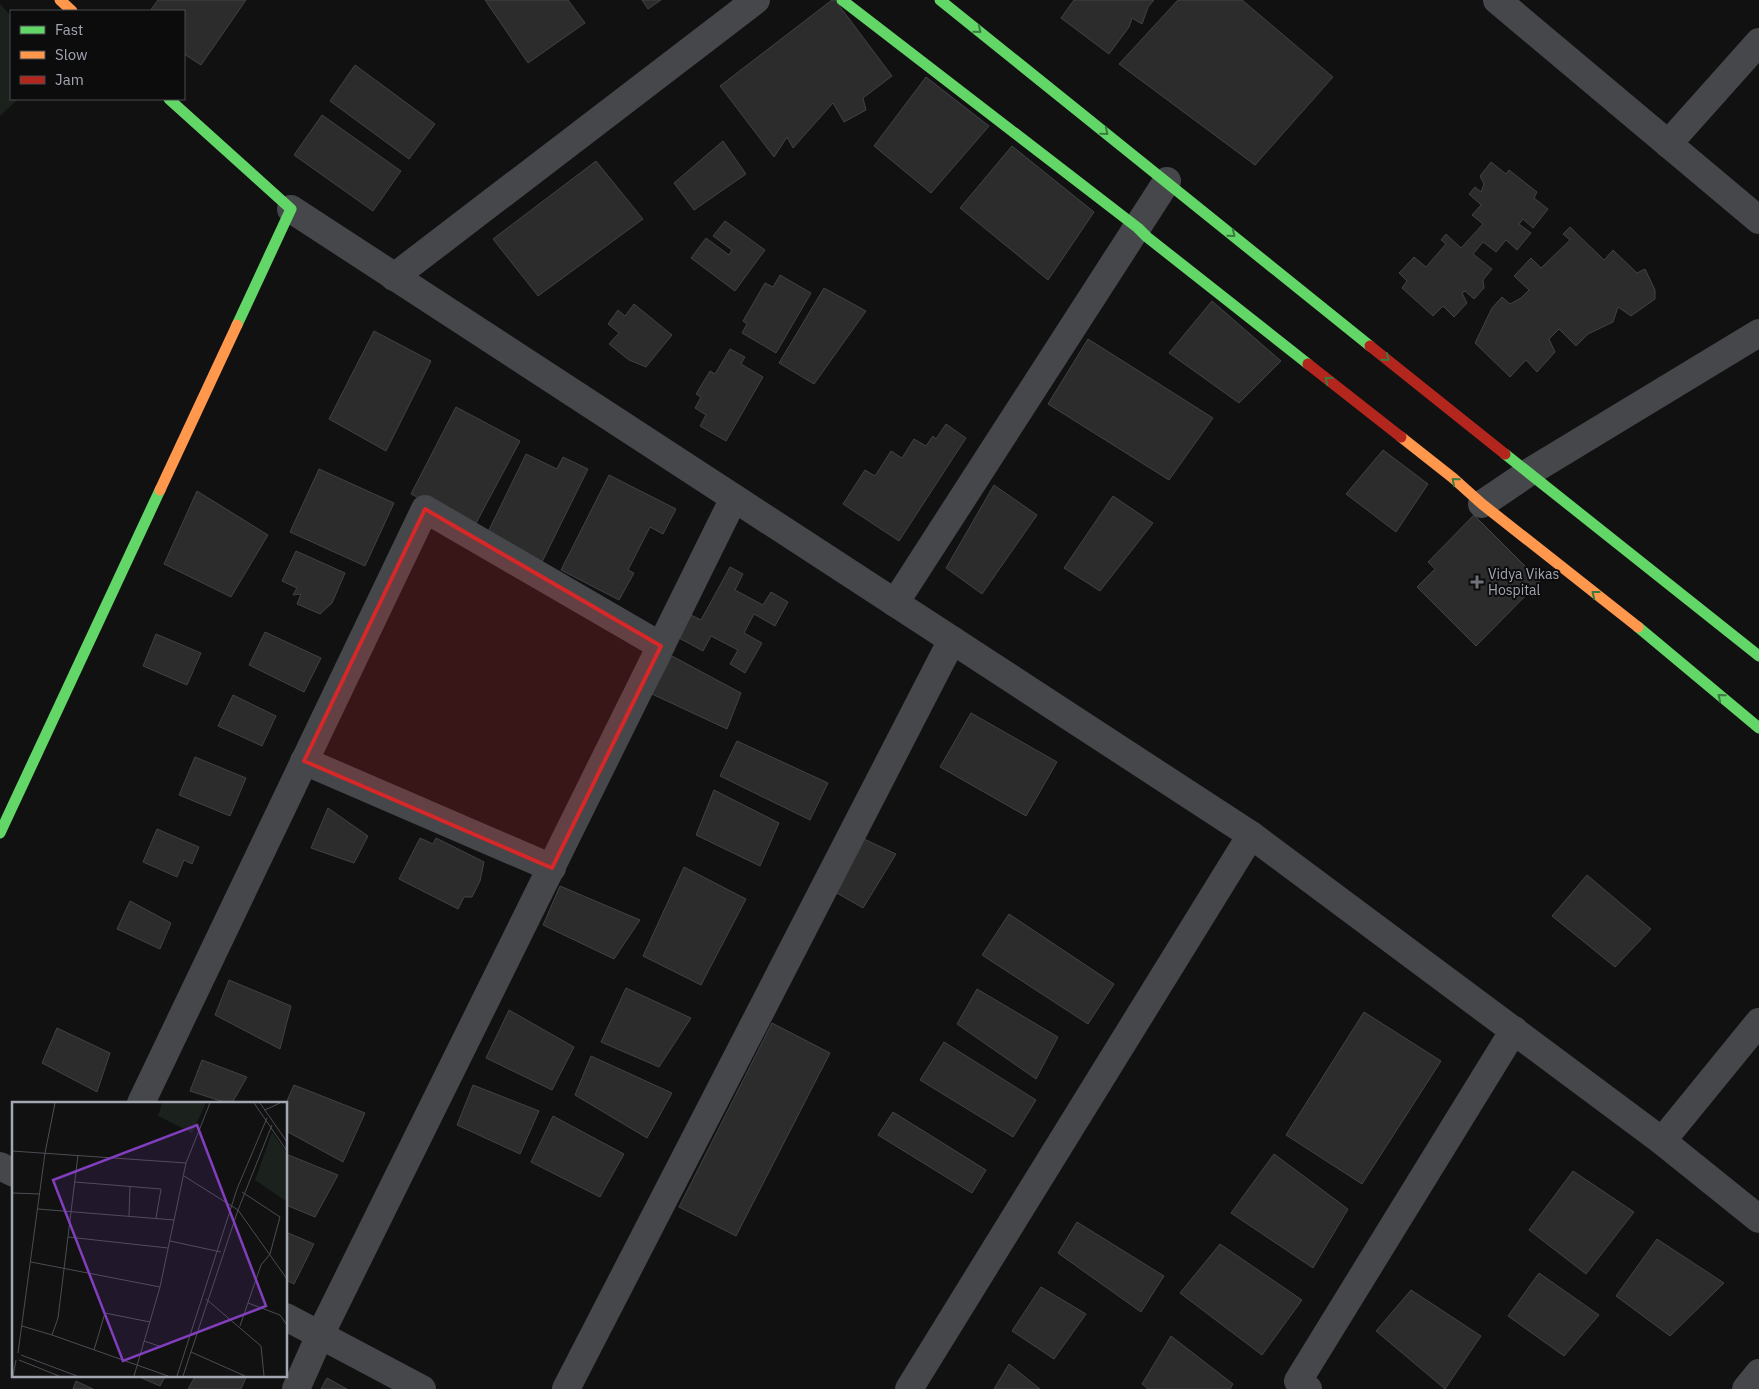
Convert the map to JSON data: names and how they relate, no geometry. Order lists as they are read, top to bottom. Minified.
{"places":{"health":["Vidya Vikas Hospital"]},"legend":["Fast","Slow","Jam"]}
